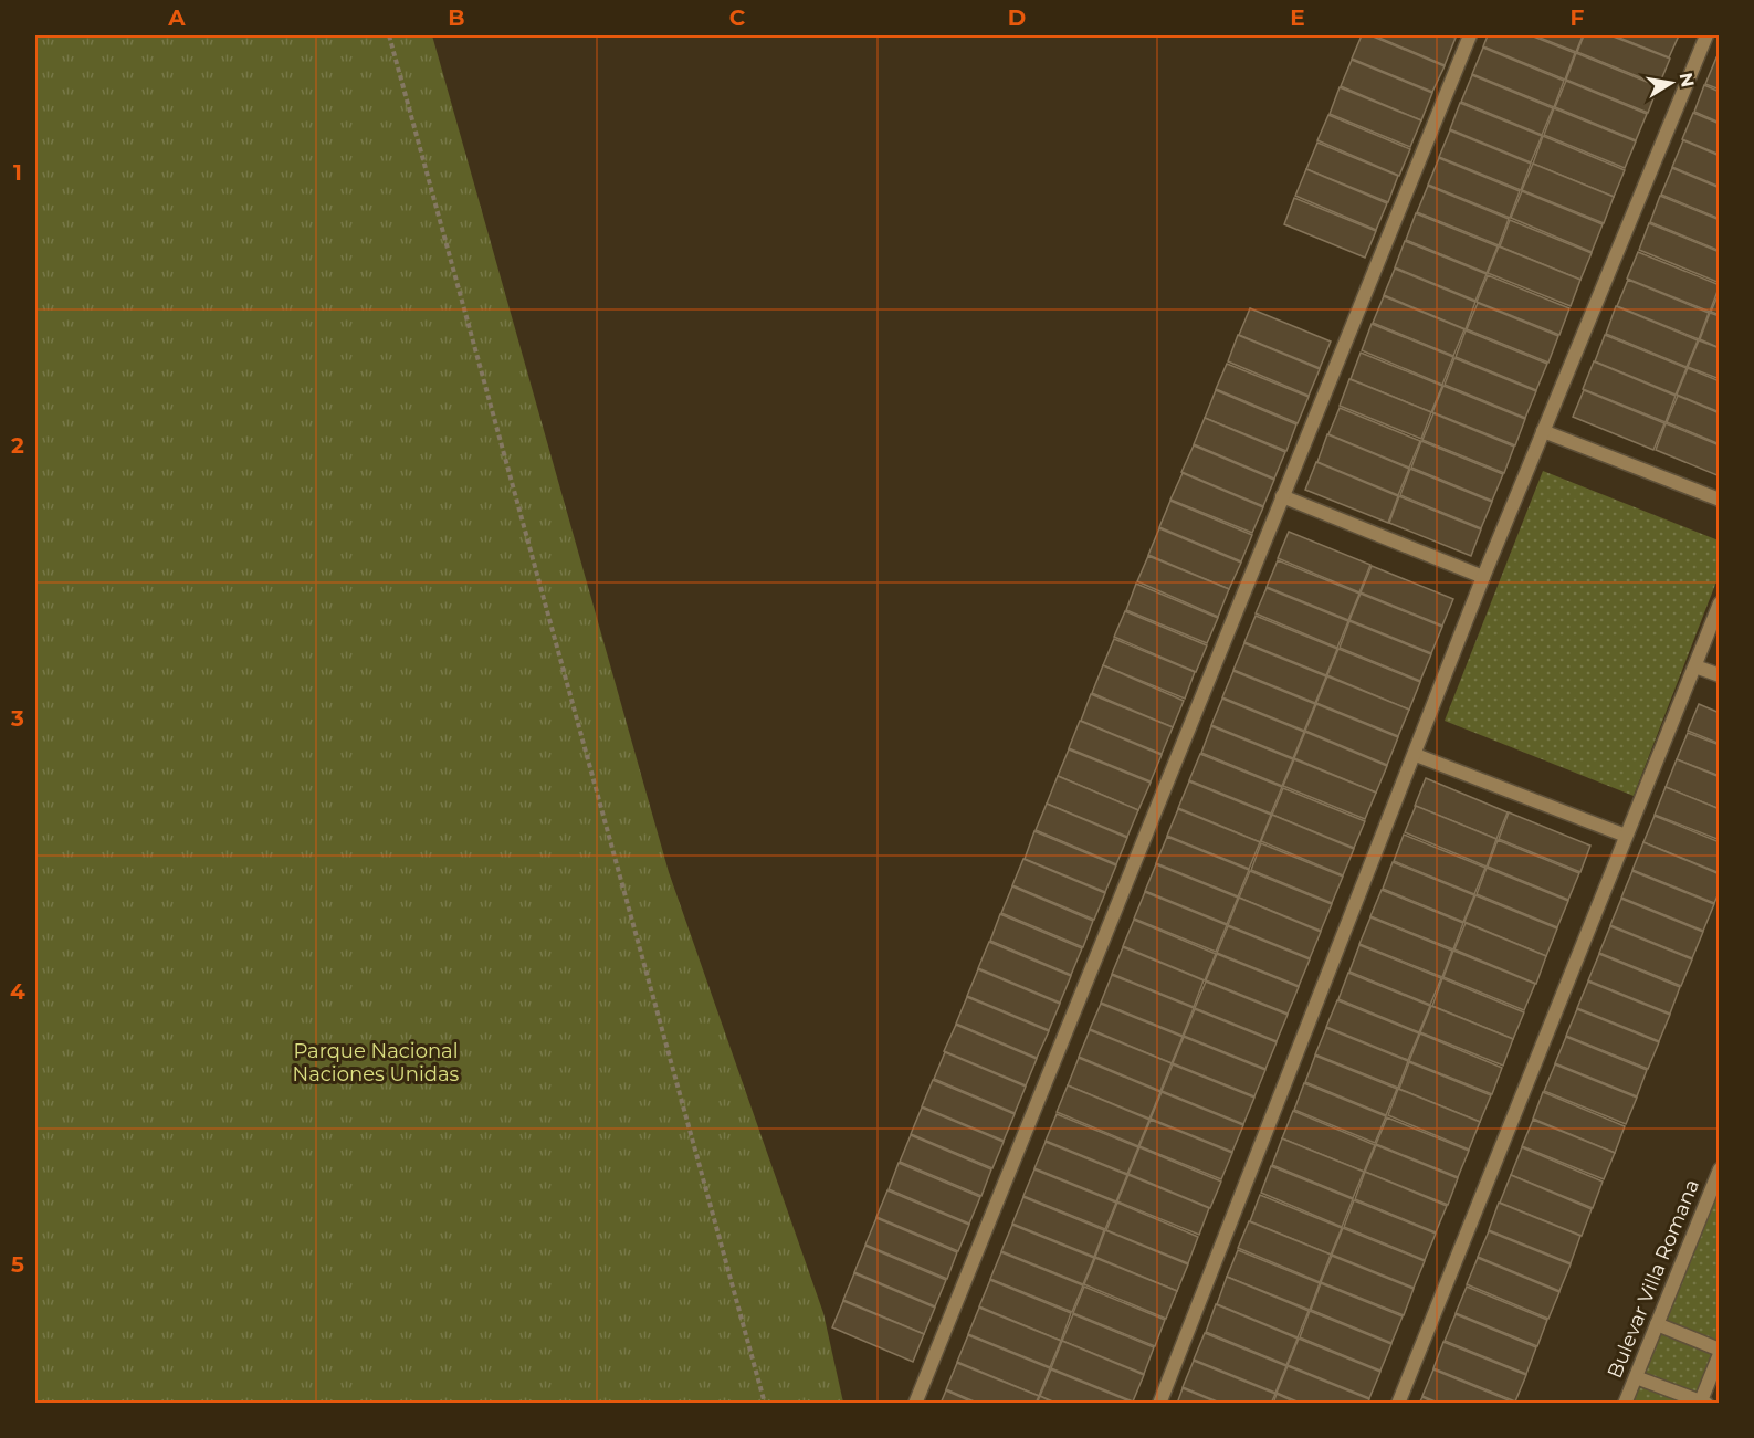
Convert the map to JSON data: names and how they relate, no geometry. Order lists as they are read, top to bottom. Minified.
{"streets":{"street":["Bulevar Villa Romana"]},"parks":["Parque Nacional Naciones Unidas"],"north":"right","grid":{"columns":["A","B","C","D","E","F"],"rows":["1","2","3","4","5"]}}
